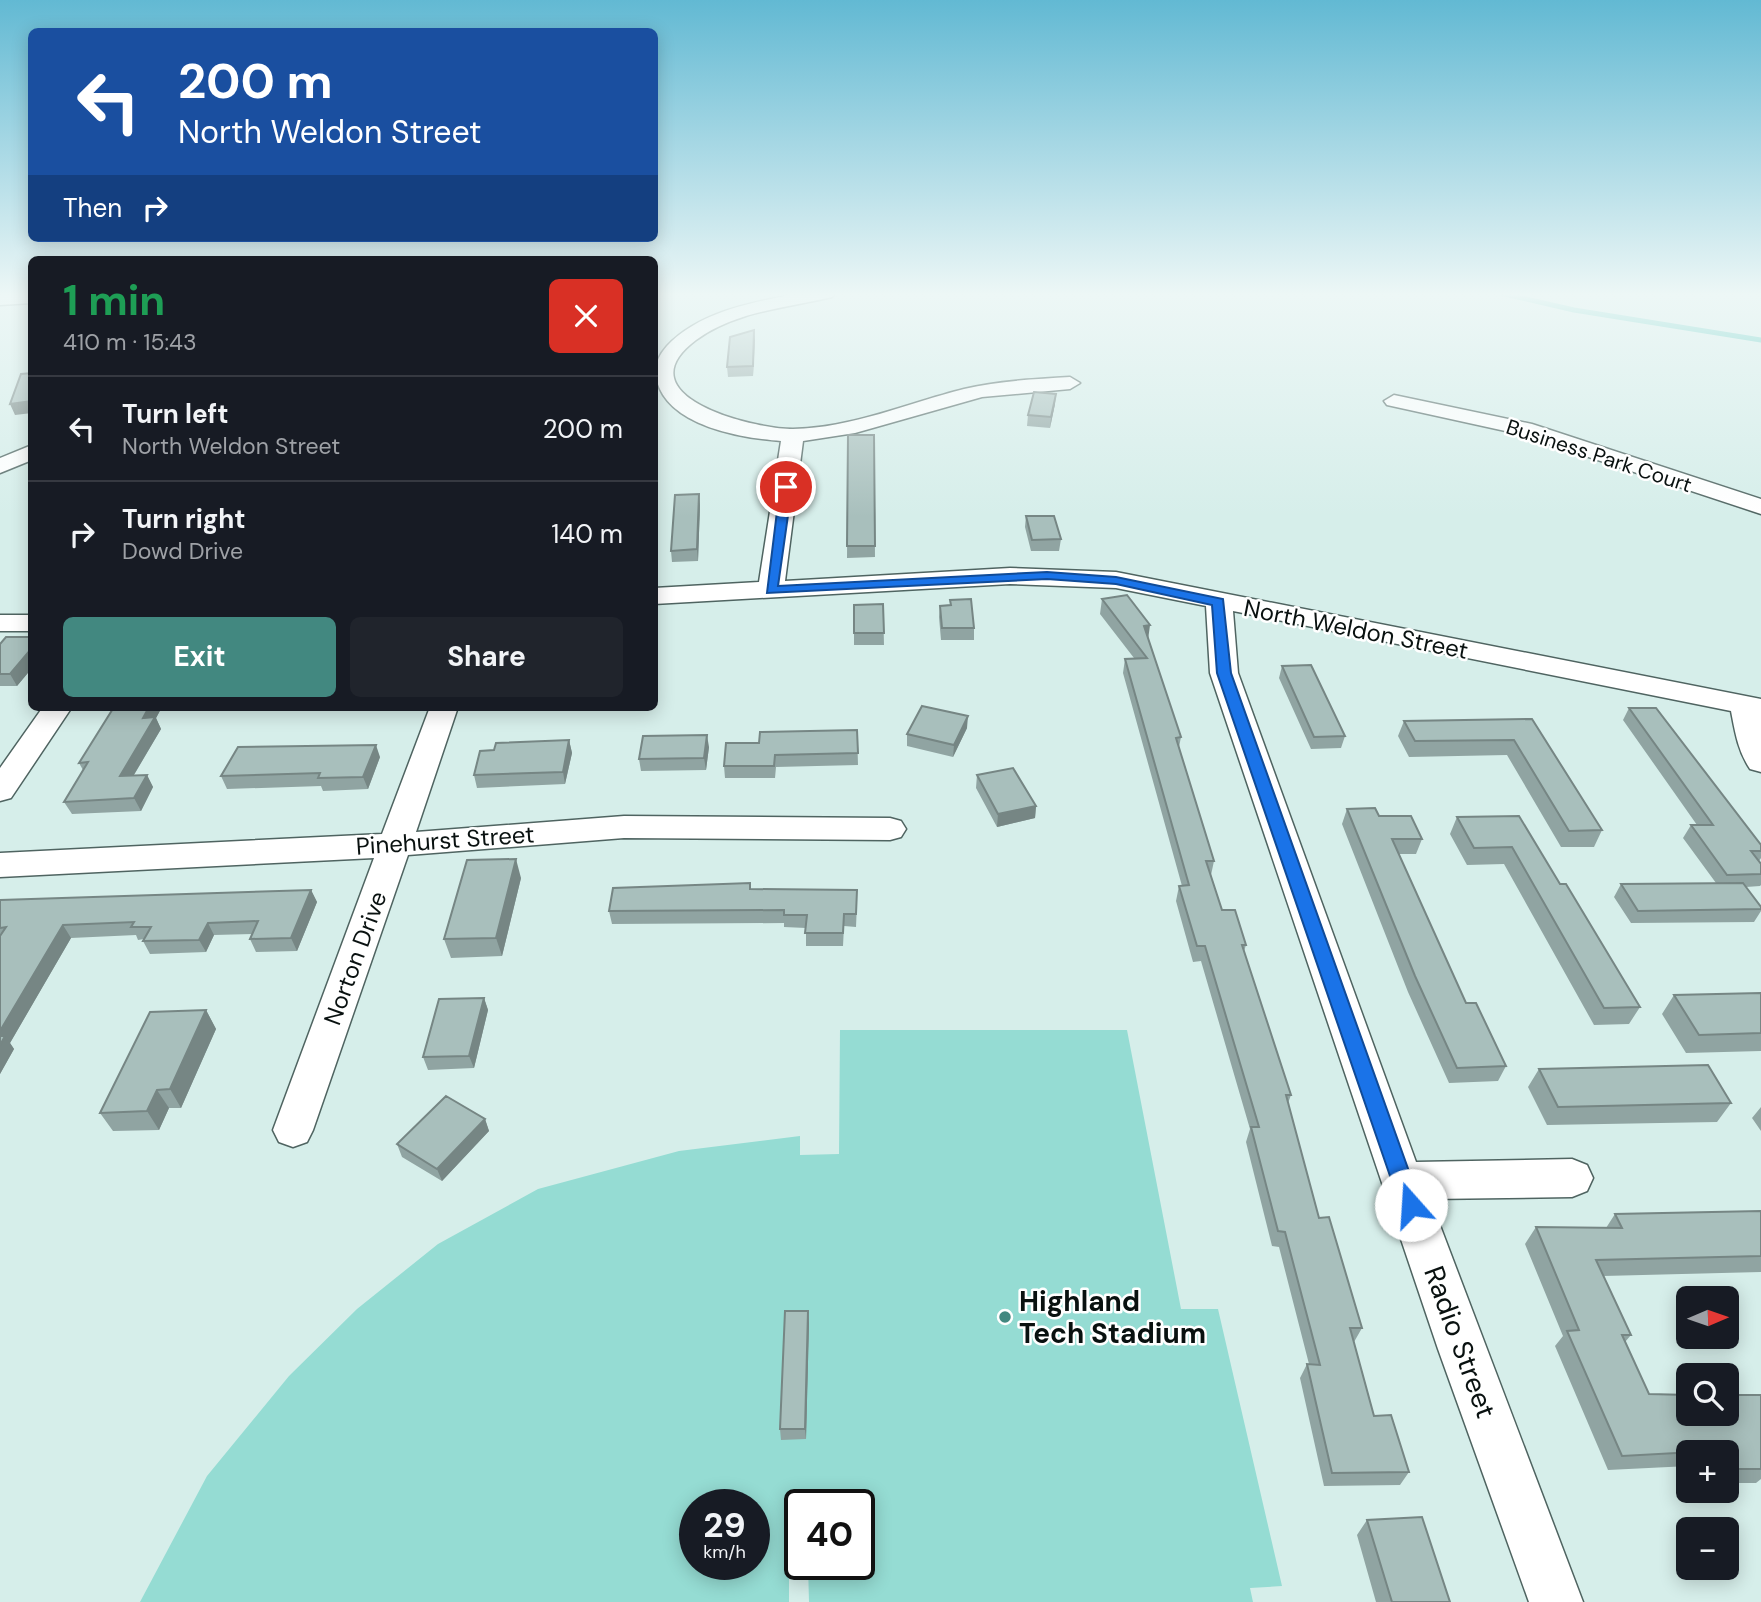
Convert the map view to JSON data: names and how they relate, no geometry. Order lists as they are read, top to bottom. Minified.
{"streets":{"street":["Business Park Court","North Weldon Street","Pinehurst Street","Norton Drive","Radio Street"]},"crossings":[["North Weldon Street","Radio Street"],["Pinehurst Street","Norton Drive"]],"places":["Highland Tech Stadium"],"north":"right","page":{"turn":["200 m","North Weldon Street"],"then":"Then","heading":["1 min","410 m · 15:43"],"list":[{"name":"Turn left","note":"North Weldon Street","value":"200 m"},{"name":"Turn right","note":"Dowd Drive","value":"140 m"}],"buttons":["Exit","Share"],"map_buttons":["+","−"],"speed":"29 km/h","limit":"40"}}
